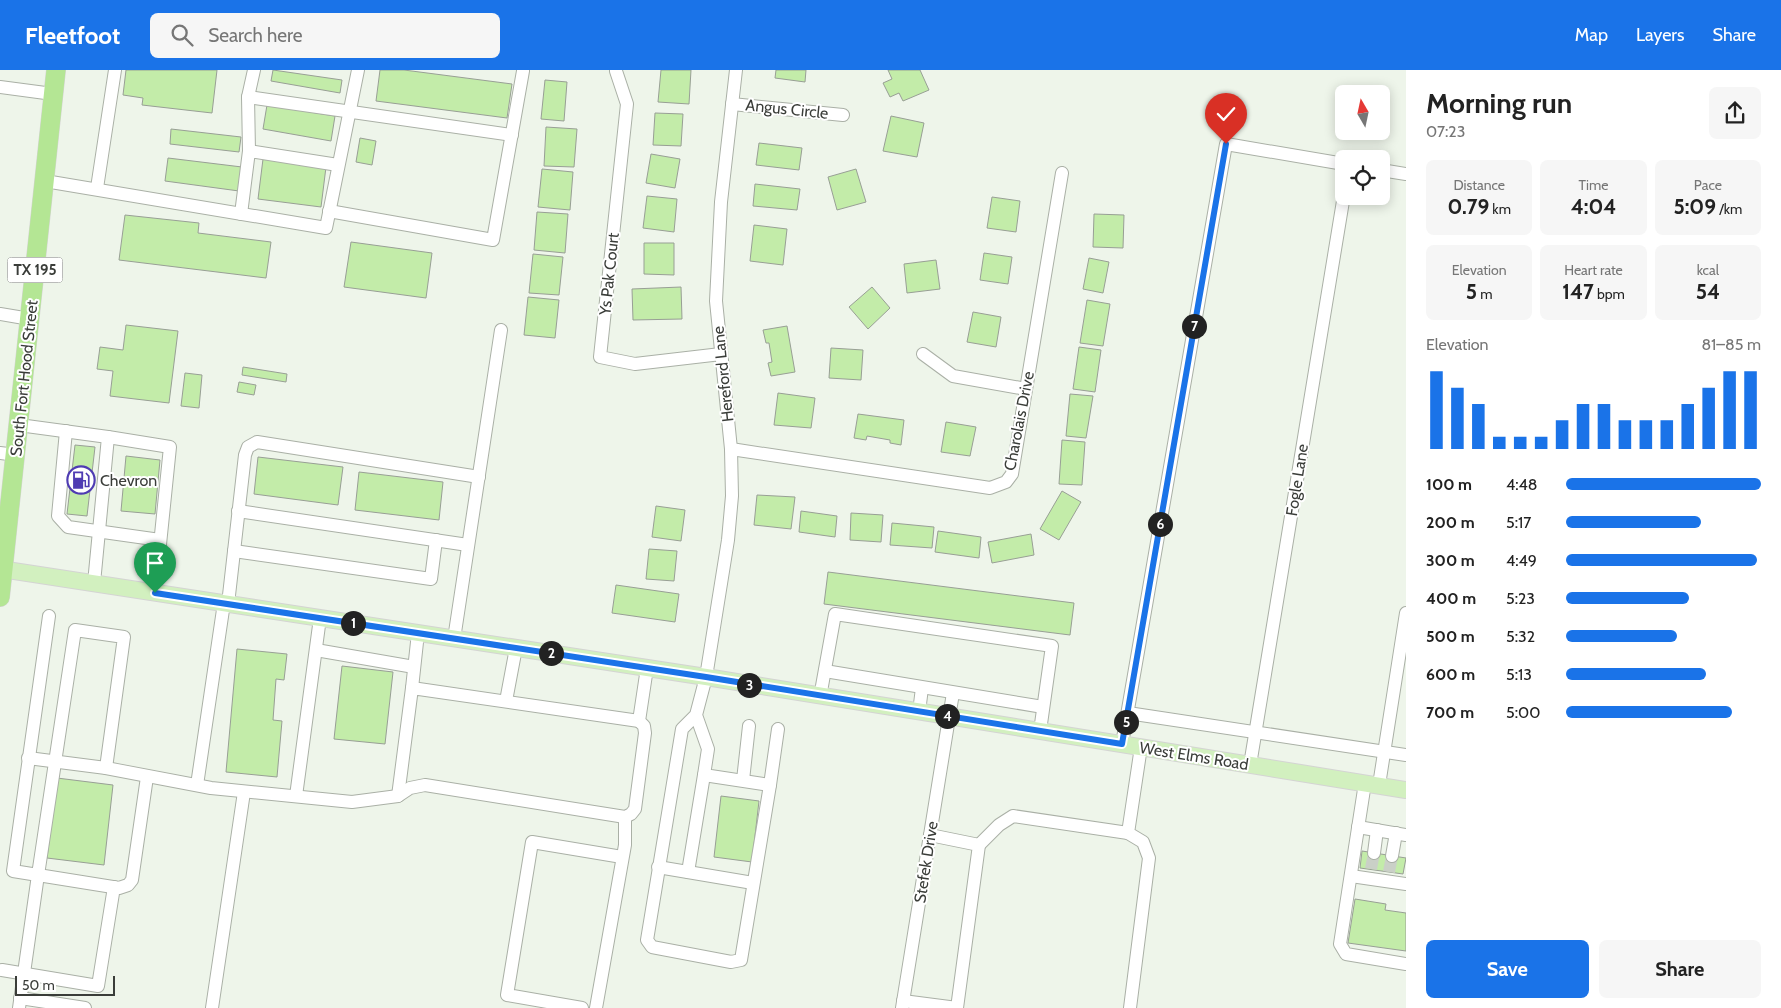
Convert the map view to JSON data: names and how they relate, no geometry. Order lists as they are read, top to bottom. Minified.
{"streets":{"highway":["TX 195","South Fort Hood Street"],"main road":["West Elms Road"],"street":["Angus Circle","Ys Pak Court","Hereford Lane","Charolais Drive","Fogle Lane","Stefek Drive"]},"crossings":[["Angus Circle","Hereford Lane"],["Ys Pak Court","Hereford Lane"],["Hereford Lane","Charolais Drive"],["Hereford Lane","West Elms Road"],["South Fort Hood Street","West Elms Road"],["Fogle Lane","West Elms Road"],["West Elms Road","Stefek Drive"]],"places":{"fuel station":["Chevron"]},"scale_bar":"50 m","north":"top","page":{"header":"Fleetfoot","search":"Search here","nav":["Map","Layers","Share"],"heading":["Morning run","07:23"],"stats":[["Distance","0.79 km"],["Time","4:04"],["Pace","5:09 /km"],["Elevation","5 m"],["Heart rate","147 bpm"],["kcal","54"]],"pins":["7","6","1","2","3","4","5"],"chart":["Elevation","81–85 m"],"list":[{"name":"100 m","note":"4:48"},{"name":"200 m","note":"5:17"},{"name":"300 m","note":"4:49"},{"name":"400 m","note":"5:23"},{"name":"500 m","note":"5:32"},{"name":"600 m","note":"5:13"},{"name":"700 m","note":"5:00"}],"buttons":["Save","Share"],"scale":"50 m"}}
